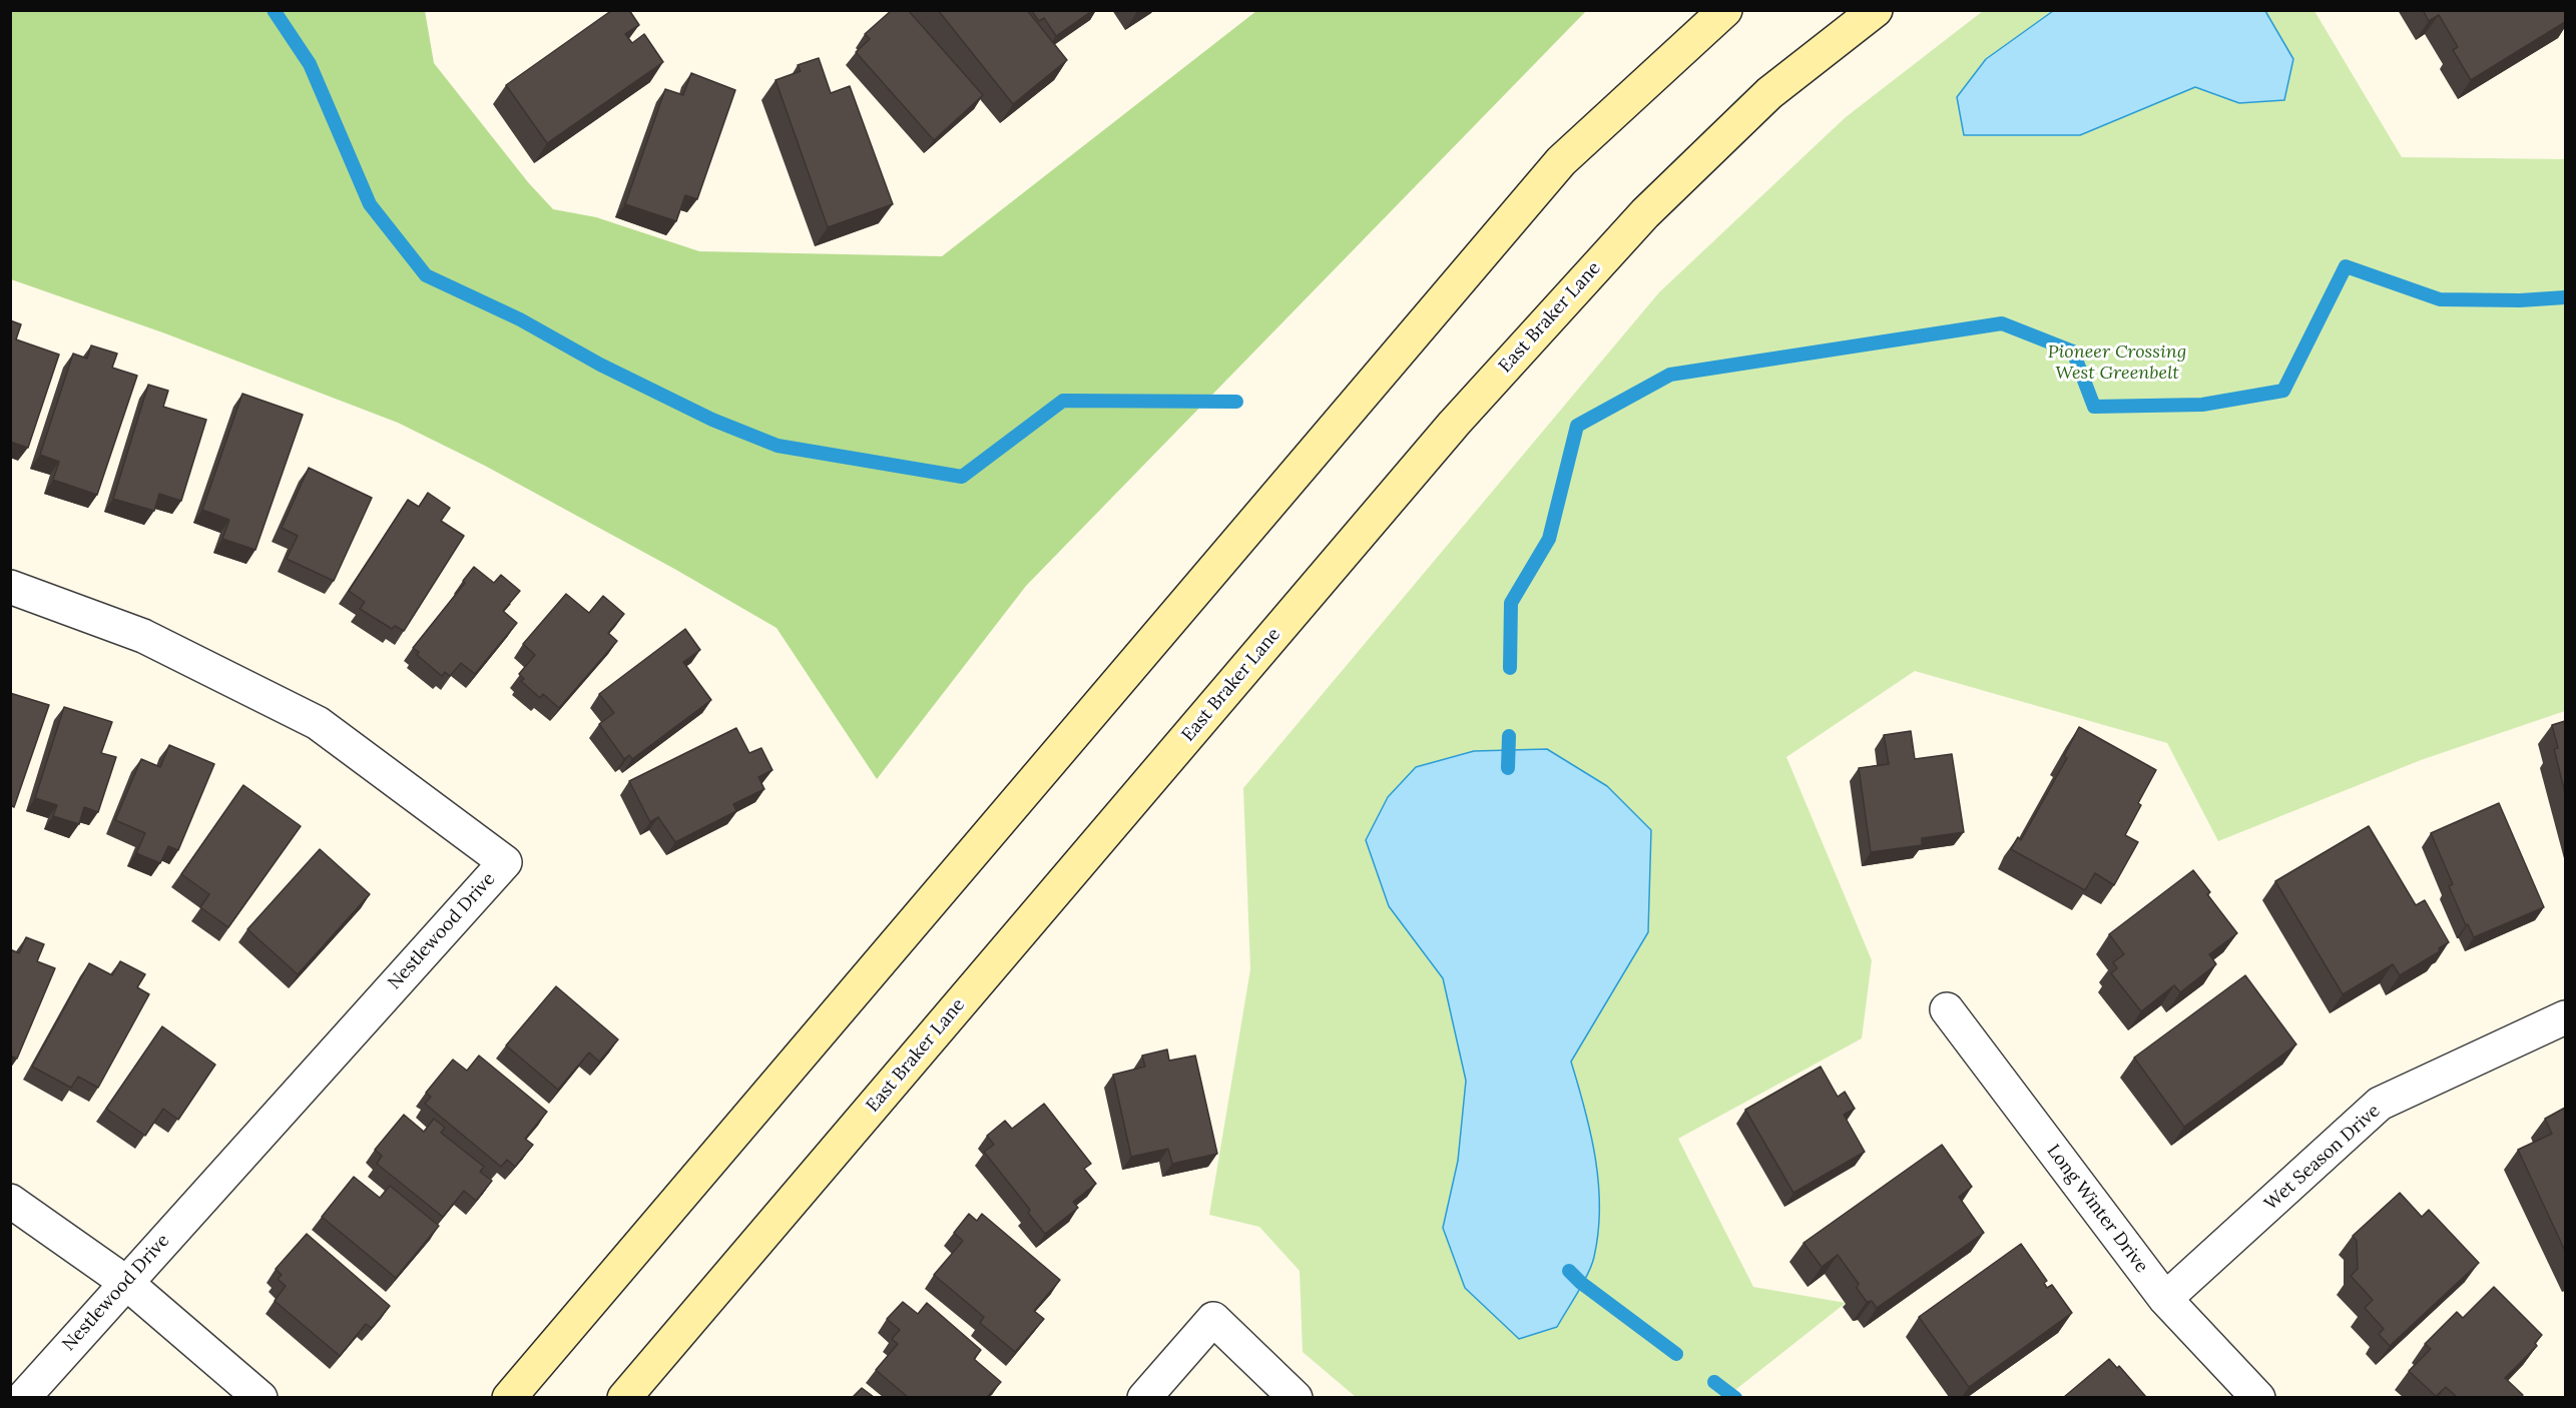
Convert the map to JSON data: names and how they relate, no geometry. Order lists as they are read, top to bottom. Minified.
{"streets":{"street":["East Braker Lane","Nestlewood Drive","Wet Season Drive","Long Winter Drive"]},"crossings":[["Wet Season Drive","Long Winter Drive"]],"parks":["Pioneer Crossing West Greenbelt"]}
